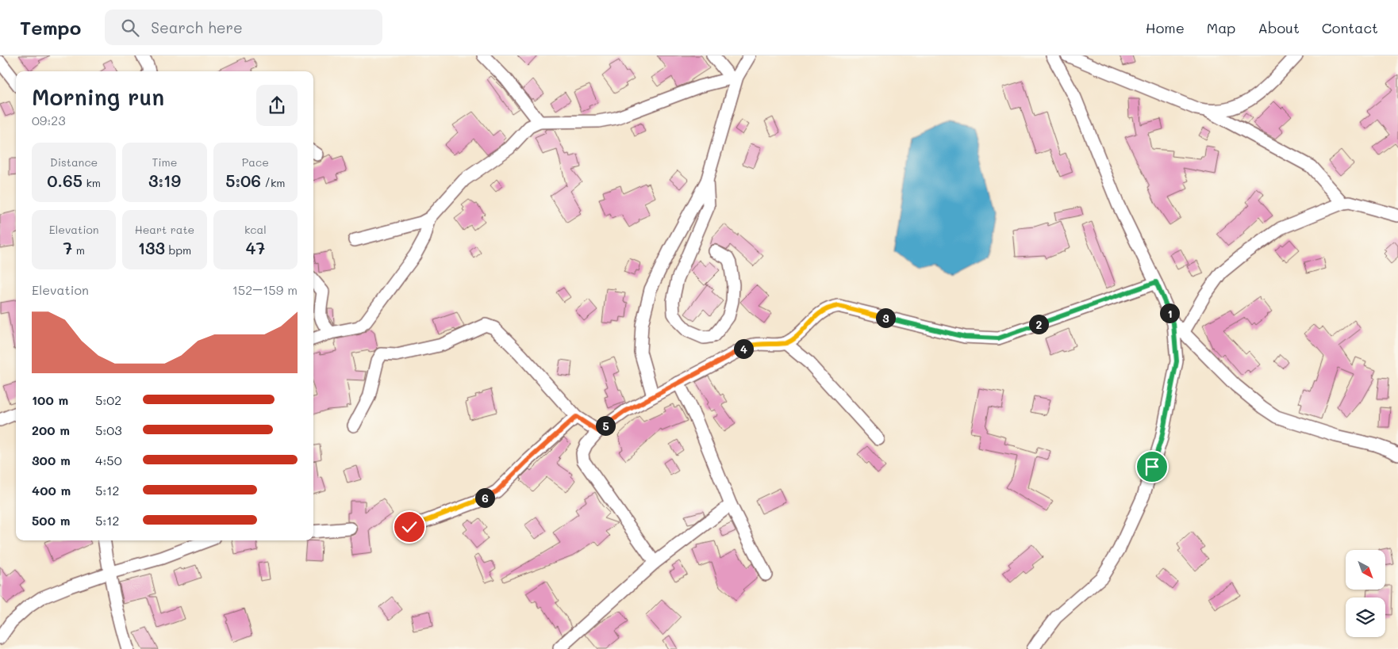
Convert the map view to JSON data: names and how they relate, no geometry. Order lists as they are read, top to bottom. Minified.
{"north":"bottom right","page":{"header":"Tempo","search":"Search here","nav":["Home","Map","About","Contact"],"heading":["Morning run","09:23"],"stats":[["Distance","0.65 km"],["Time","3:19"],["Pace","5:06 /km"],["Elevation","7 m"],["Heart rate","133 bpm"],["kcal","47"]],"chart":["Elevation","152–159 m"],"pins":["1","3","2","4","5","6"],"list":[{"name":"100 m","note":"5:02"},{"name":"200 m","note":"5:03"},{"name":"300 m","note":"4:50"},{"name":"400 m","note":"5:12"},{"name":"500 m","note":"5:12"}]}}
